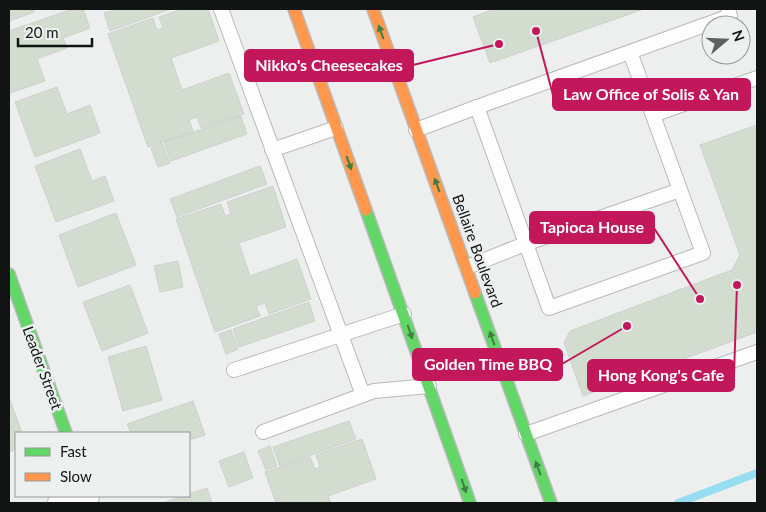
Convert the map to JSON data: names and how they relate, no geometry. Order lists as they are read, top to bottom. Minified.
{"streets":{"main road":["Bellaire Boulevard","Leader Street"]},"places":["Law Office of Solis & Yan","Nikko's Cheesecakes","Hong Kong's Cafe","Tapioca House","Golden Time BBQ"],"legend":["Fast","Slow"],"scale_bar":"20 m","north":"right"}
